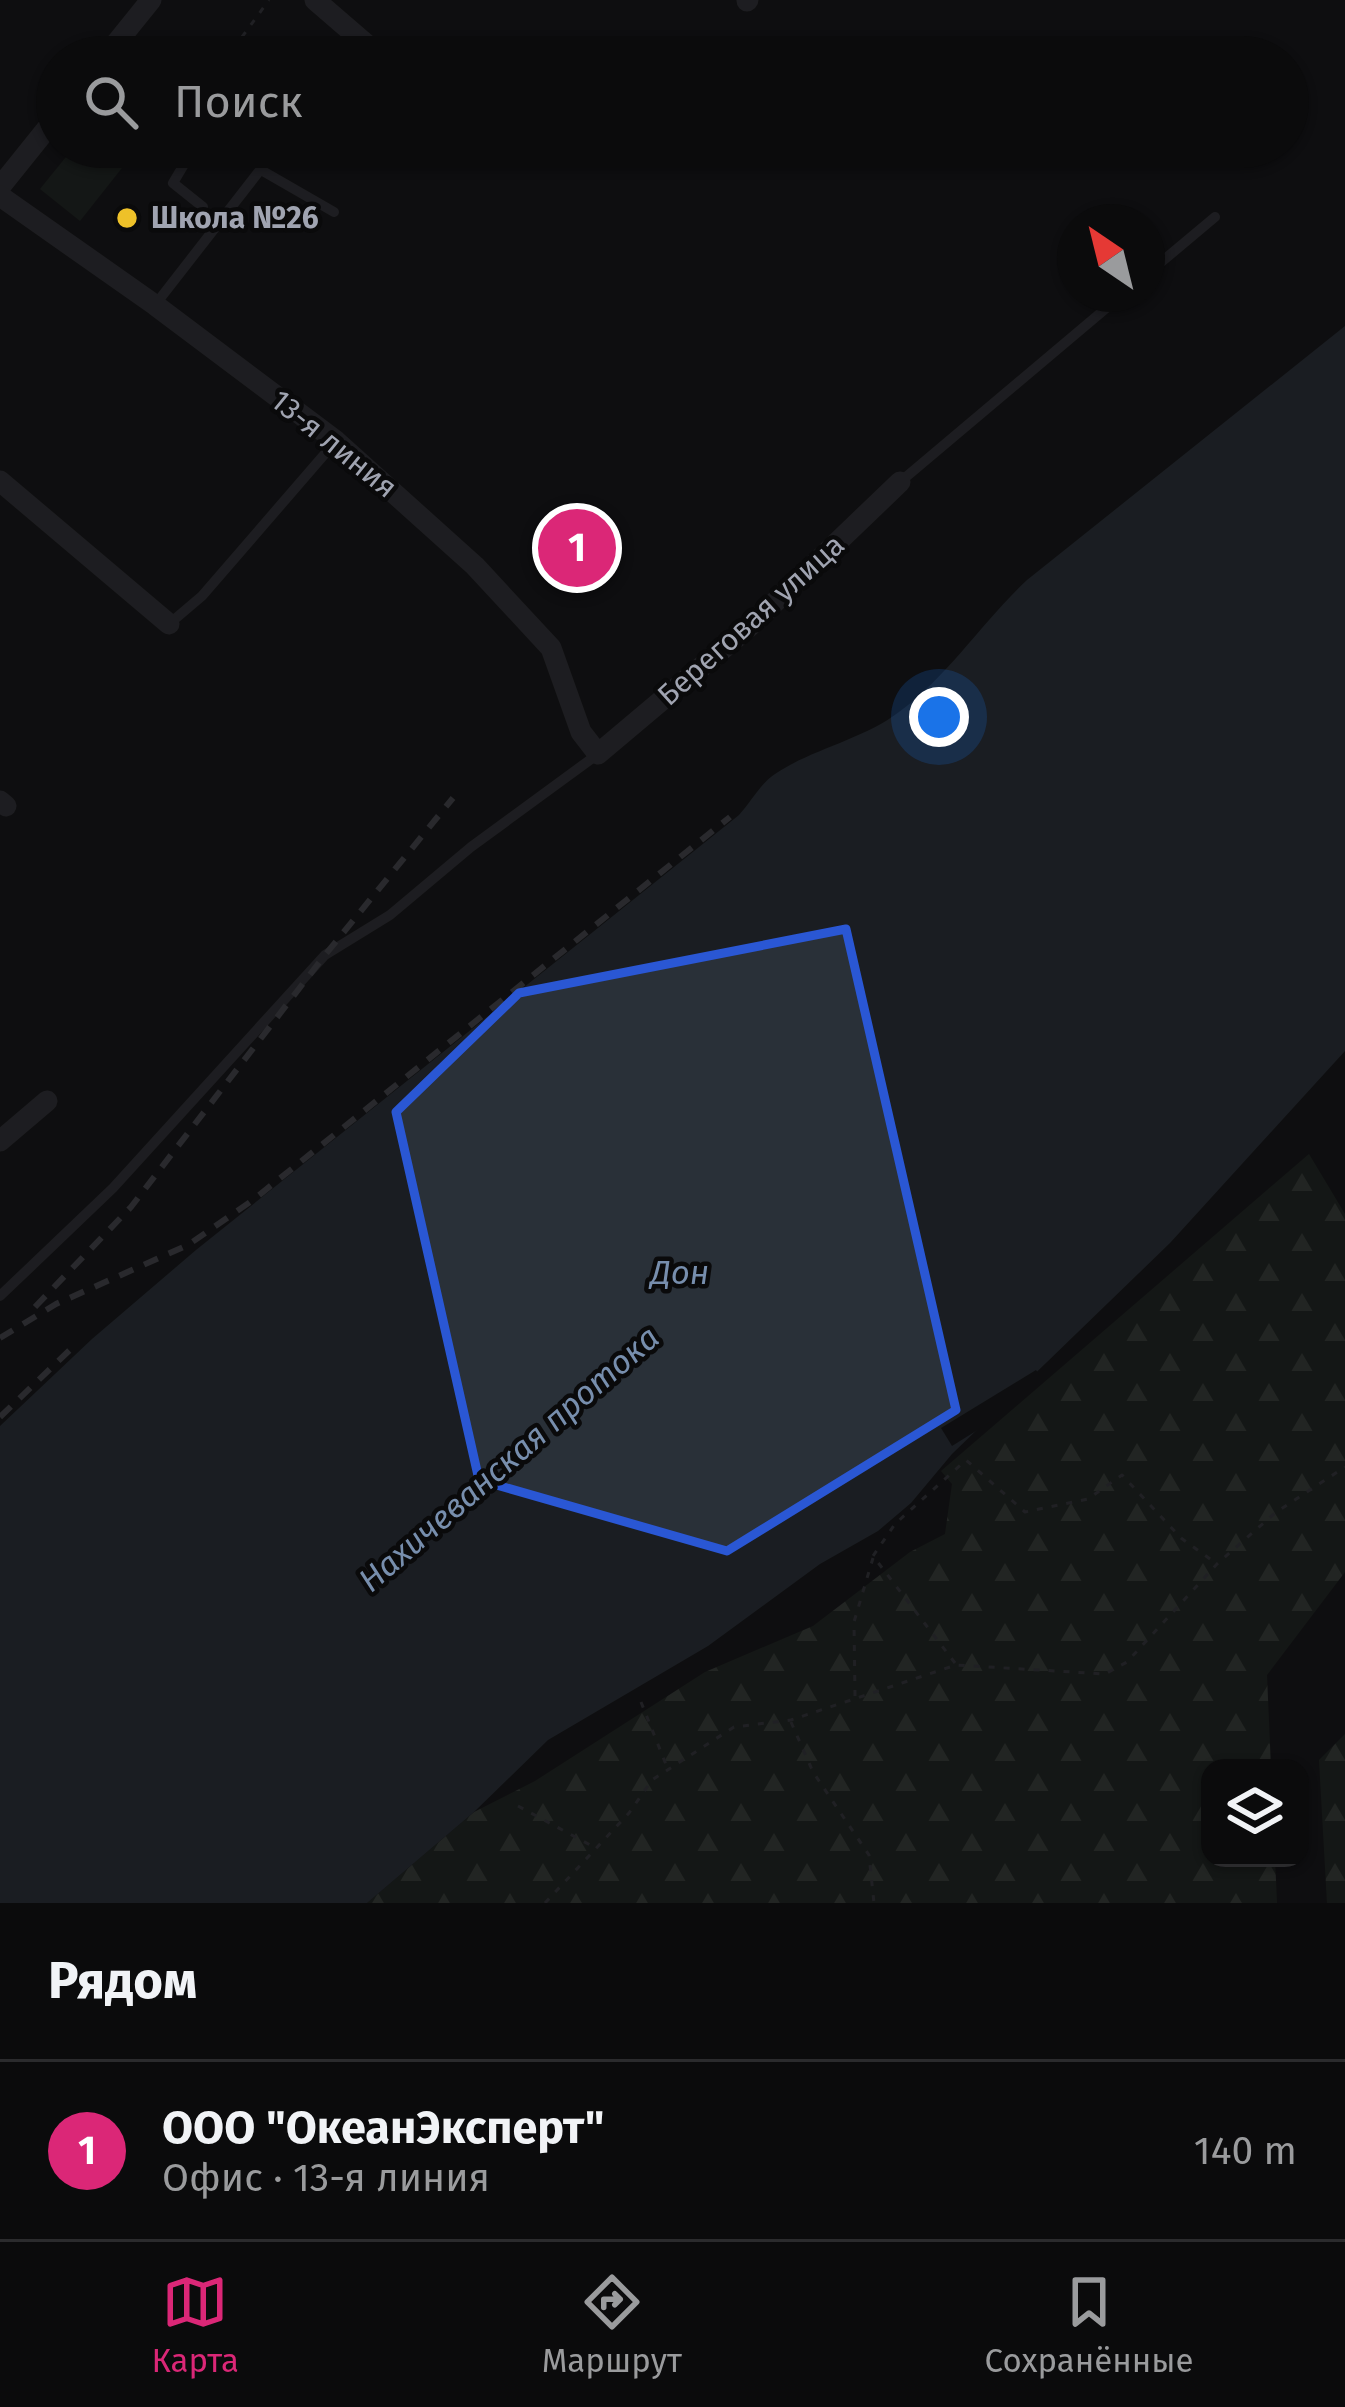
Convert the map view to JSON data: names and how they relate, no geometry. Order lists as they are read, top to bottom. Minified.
{"streets":{"street":["13-я линия","Береговая улица"]},"crossings":[["13-я линия","Береговая улица"]],"water":["Дон","Нахичеванская протока"],"places":["Школа №26"],"north":"top left","page":{"search":"Поиск","pins":"1","heading":"Рядом","list":[{"mark":"1","name":"ООО \"ОкеанЭксперт\"","note":"Офис · 13-я линия","value":"140 m"}],"nav":["Карта","Маршрут","Сохранённые"]}}
